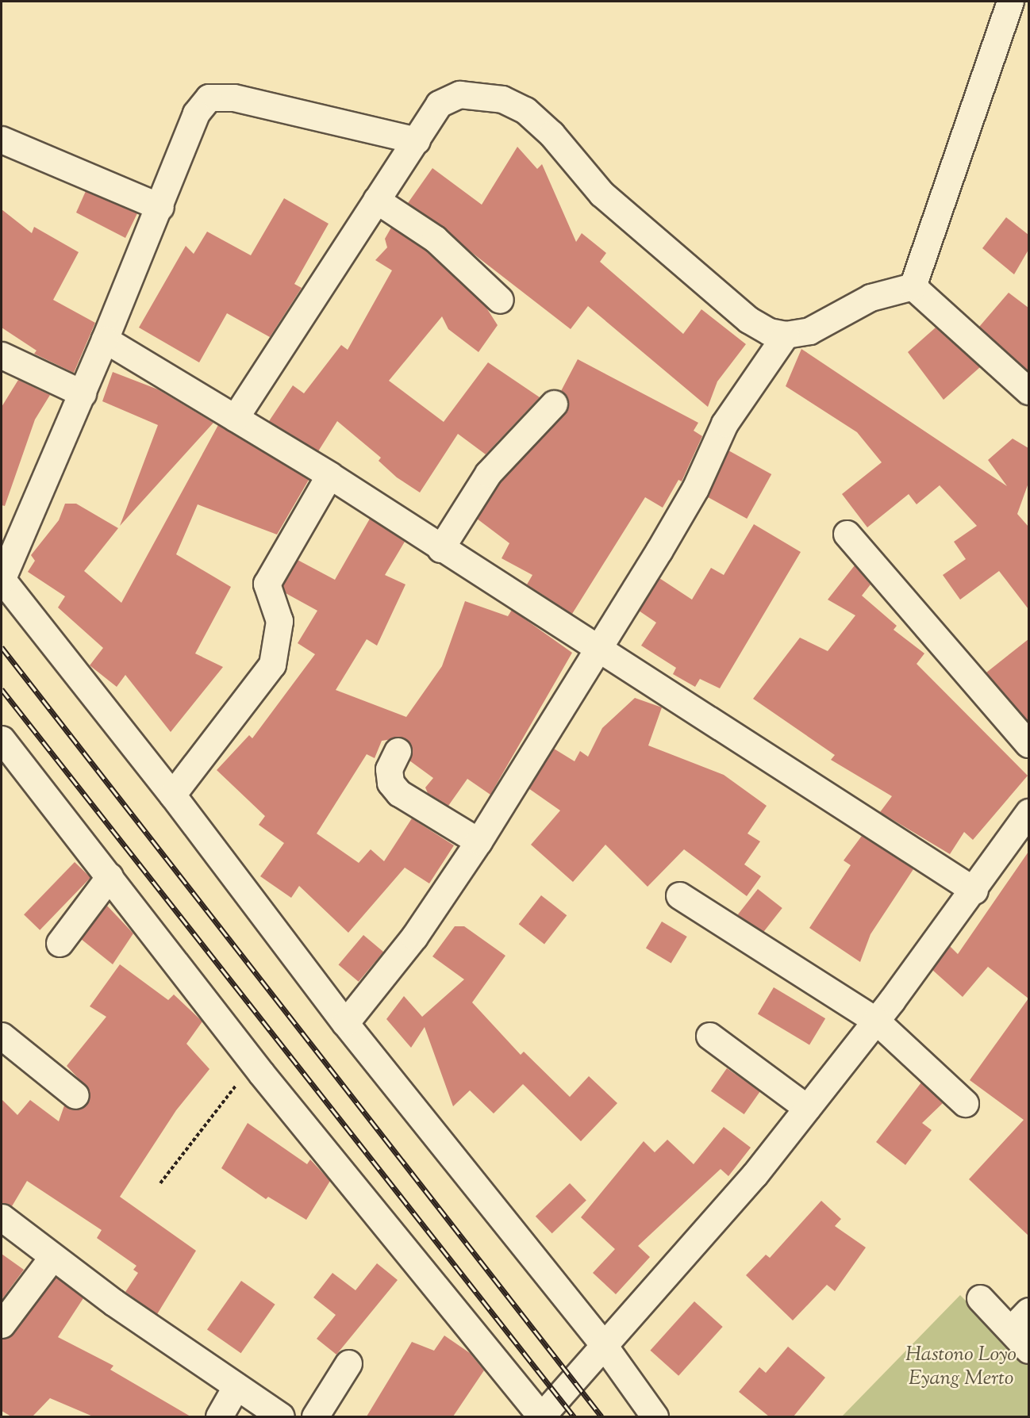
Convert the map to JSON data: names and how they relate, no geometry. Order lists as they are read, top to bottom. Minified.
{"parks":["Hastono Loyo Eyang Merto"]}
